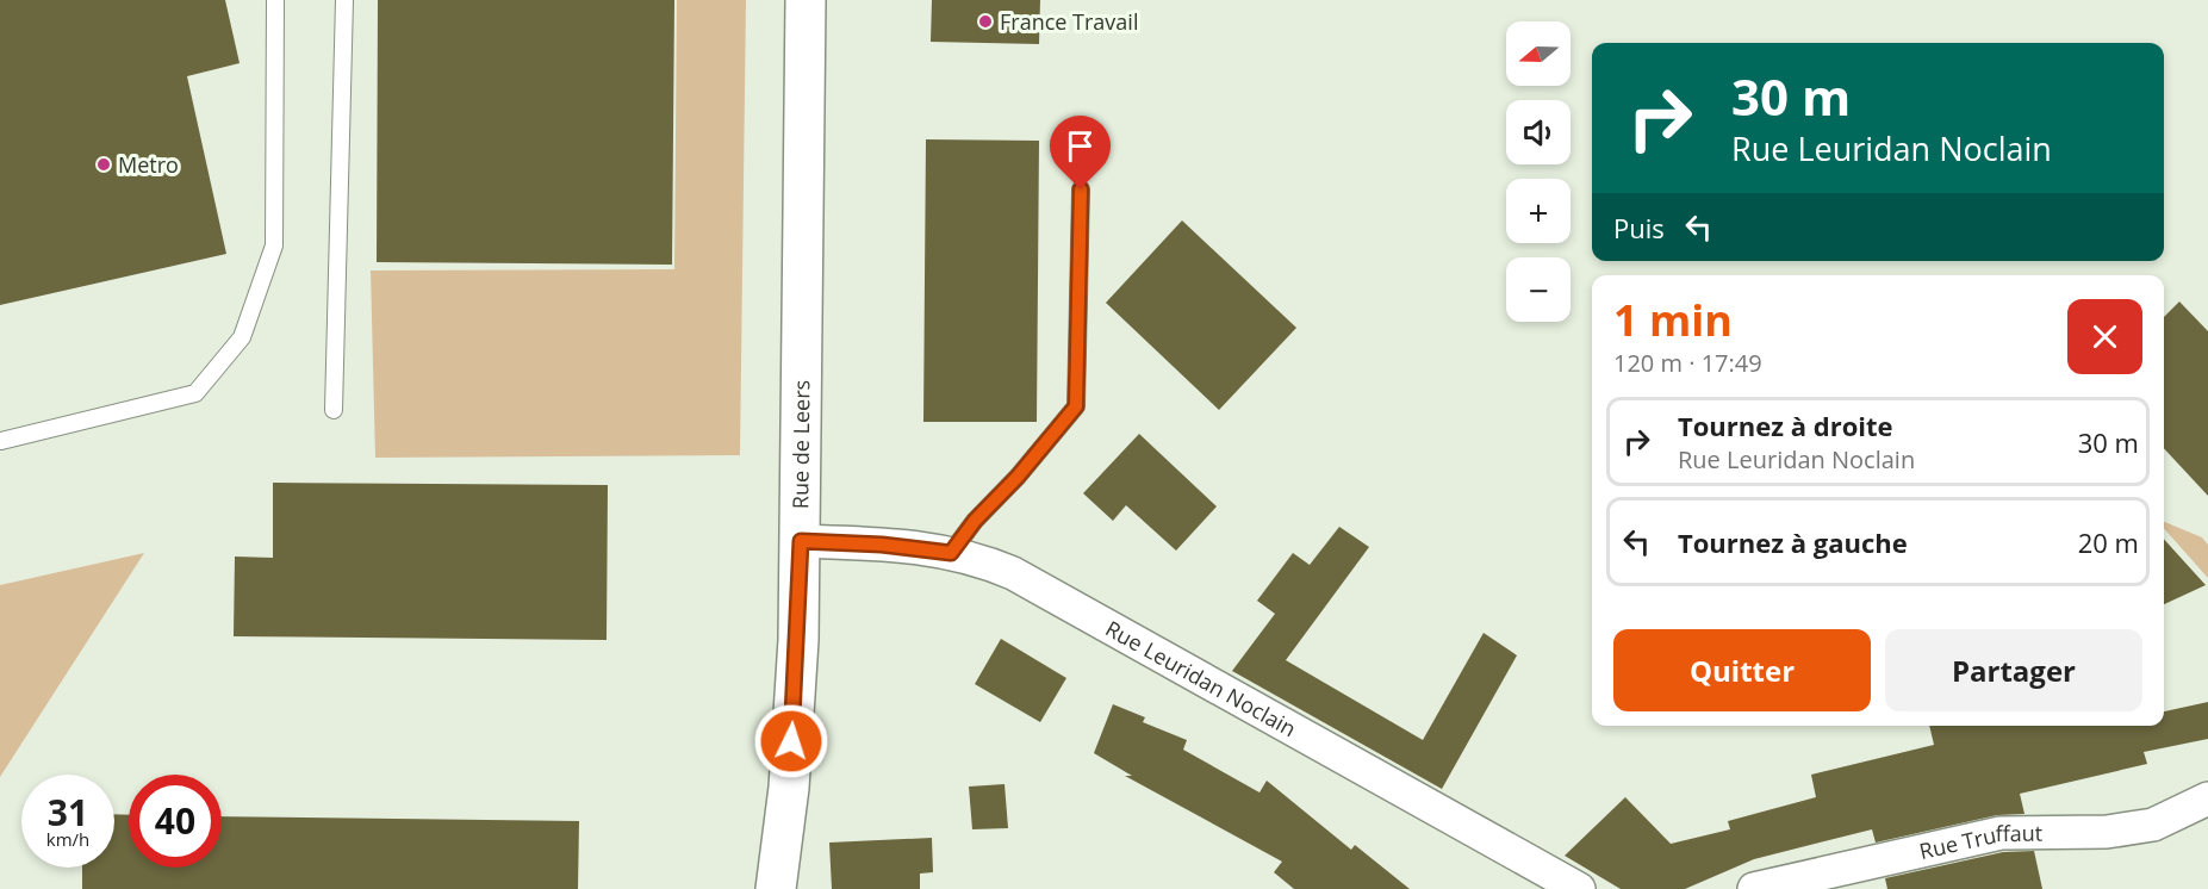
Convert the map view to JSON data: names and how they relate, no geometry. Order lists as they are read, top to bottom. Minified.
{"streets":{"street":["Rue de Leers","Rue Leuridan Noclain","Rue Truffaut"]},"crossings":[["Rue de Leers","Rue Leuridan Noclain"]],"places":["France Travail","Metro"],"north":"left","page":{"map_buttons":["+","−"],"turn":["30 m","Rue Leuridan Noclain"],"then":"Puis","heading":["1 min","120 m · 17:49"],"list":[{"name":"Tournez à droite","note":"Rue Leuridan Noclain","value":"30 m"},{"name":"Tournez à gauche","value":"20 m"}],"buttons":["Quitter","Partager"],"speed":"31 km/h","limit":"40"}}
